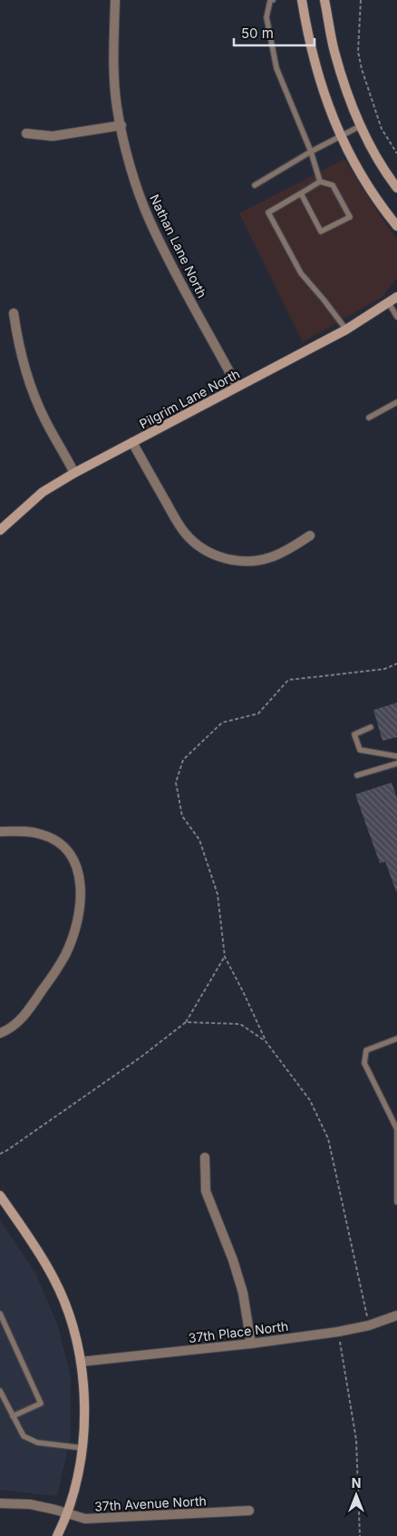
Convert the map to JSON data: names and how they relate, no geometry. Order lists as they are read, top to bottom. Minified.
{"streets":{"street":["Nathan Lane North","Pilgrim Lane North","37th Place North","37th Avenue North"]},"crossings":[["Nathan Lane North","Pilgrim Lane North"]],"scale_bar":"50 m","north":"top"}
